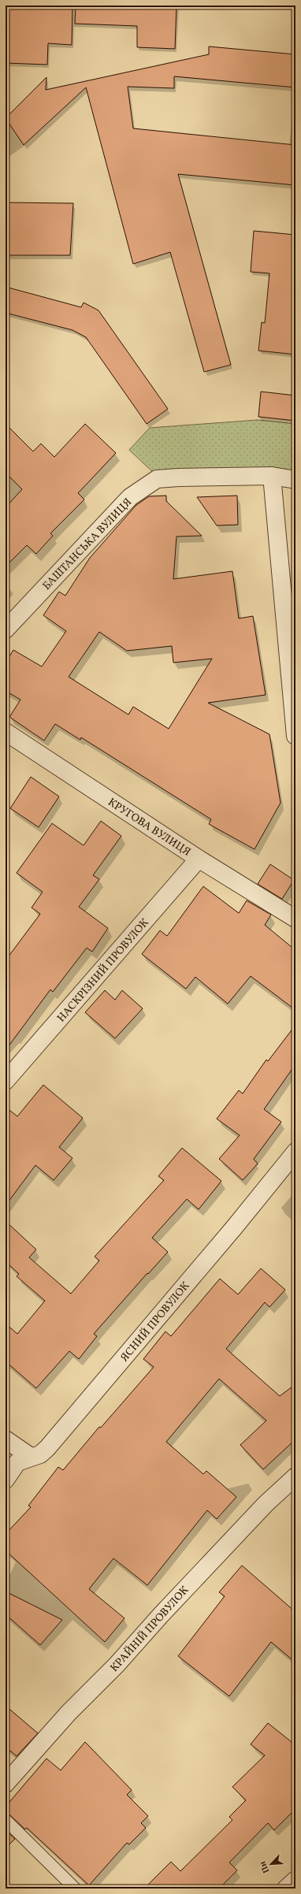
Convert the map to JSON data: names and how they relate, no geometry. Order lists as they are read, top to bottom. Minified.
{"streets":{"street":["БАШТАНСЬКА ВУЛИЦЯ","КРУГОВА ВУЛИЦЯ","НАСКРІЗНИЙ ПРОВУЛОК","ЯСНИЙ ПРОВУЛОК","КРАЙНІЙ ПРОВУЛОК"]},"crossings":[["КРУГОВА ВУЛИЦЯ","НАСКРІЗНИЙ ПРОВУЛОК"]],"north":"bottom left"}
